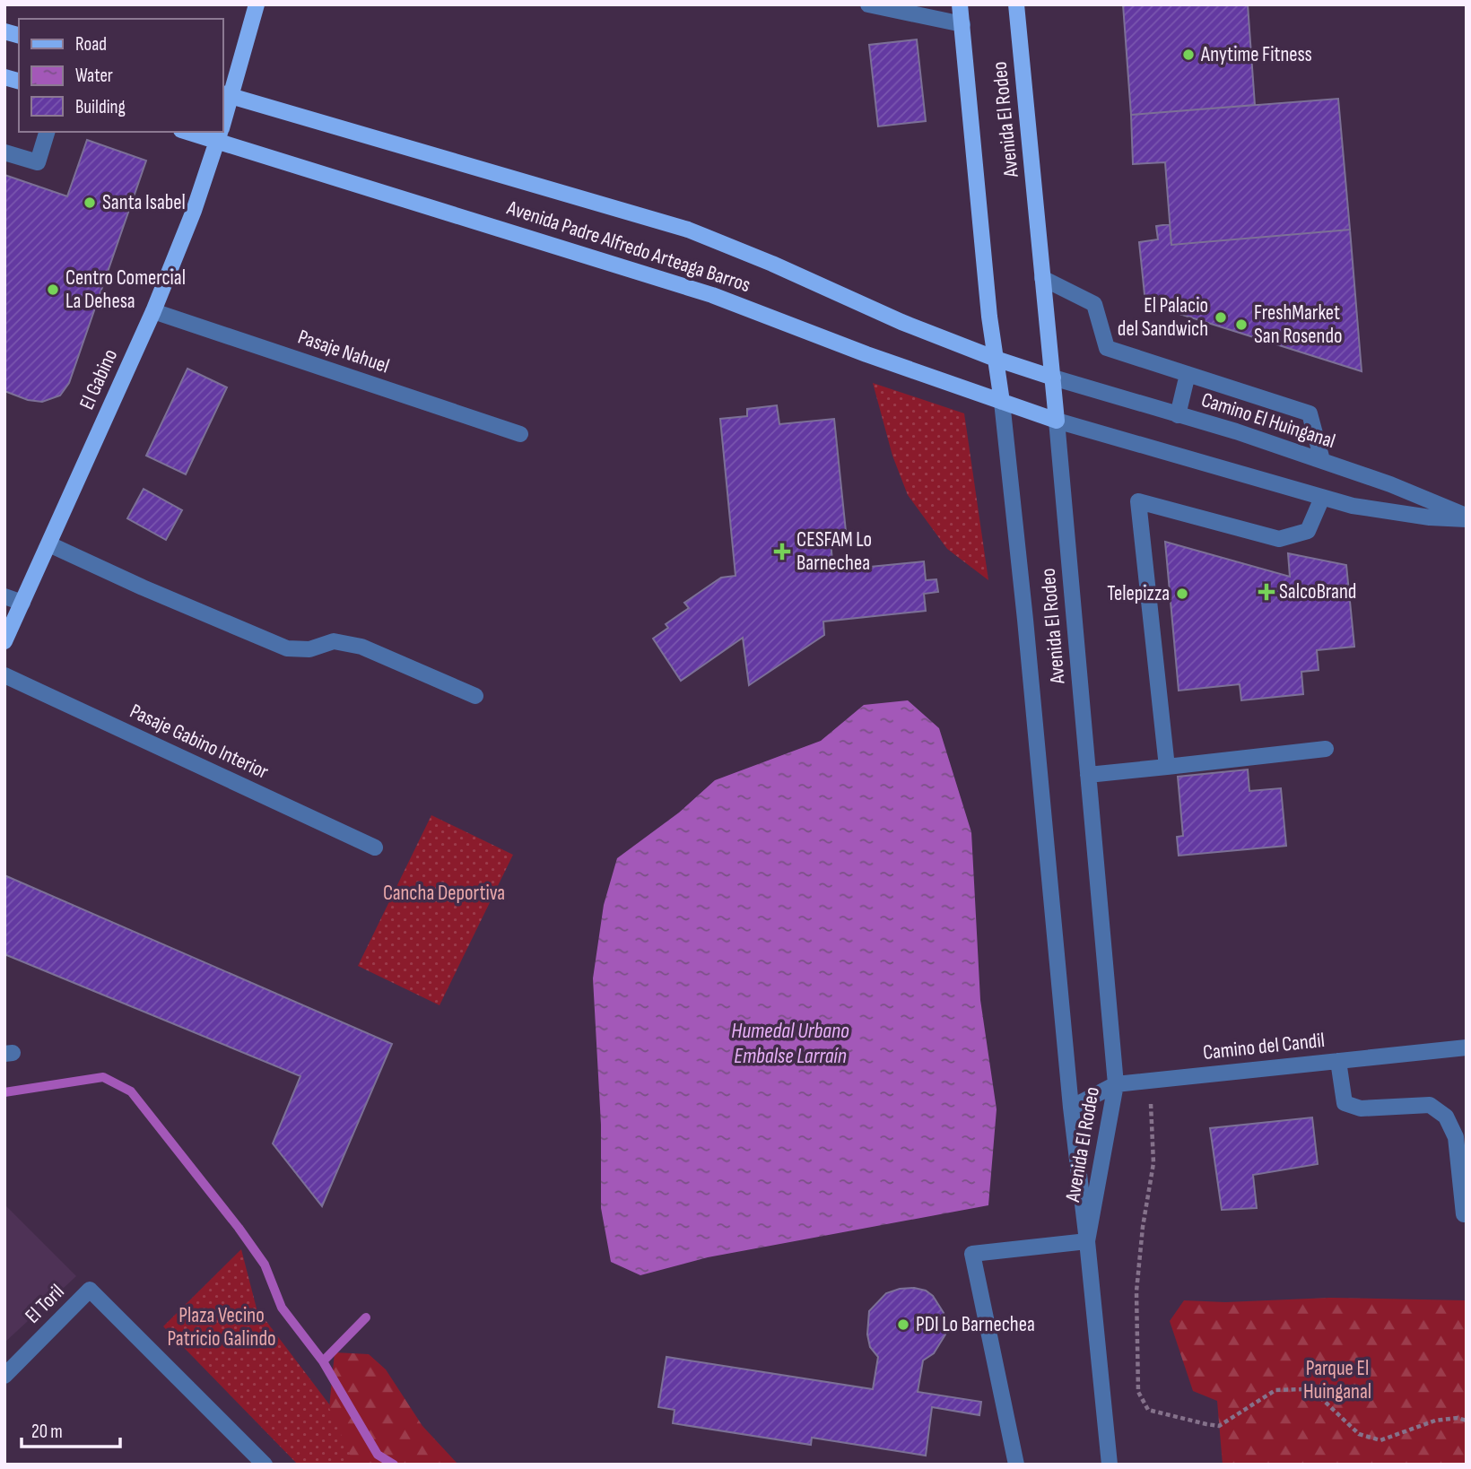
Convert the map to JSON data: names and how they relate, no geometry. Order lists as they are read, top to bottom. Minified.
{"streets":{"main road":["Avenida El Rodeo","Avenida Padre Alfredo Arteaga Barros","El Gabino"],"street":["Pasaje Nahuel","Camino El Huinganal","Pasaje Gabino Interior","Camino del Candil","El Toril"]},"crossings":[["Avenida El Rodeo","Avenida Padre Alfredo Arteaga Barros"],["Avenida El Rodeo","Camino El Huinganal"],["Avenida El Rodeo","Camino del Candil"],["Avenida Padre Alfredo Arteaga Barros","El Gabino"],["Avenida Padre Alfredo Arteaga Barros","Camino El Huinganal"],["Pasaje Nahuel","El Gabino"]],"water":["Humedal Urbano Embalse Larraín"],"parks":["Cancha Deportiva","Plaza Vecino Patricio Galindo","Parque El Huinganal"],"places":{"other":["Anytime Fitness","Santa Isabel","Centro Comercial La Dehesa","El Palacio del Sandwich","FreshMarket San Rosendo","Telepizza","PDI Lo Barnechea"],"health":["CESFAM Lo Barnechea","SalcoBrand"]},"legend":["Road","Water","Building"],"scale_bar":"20 m"}
